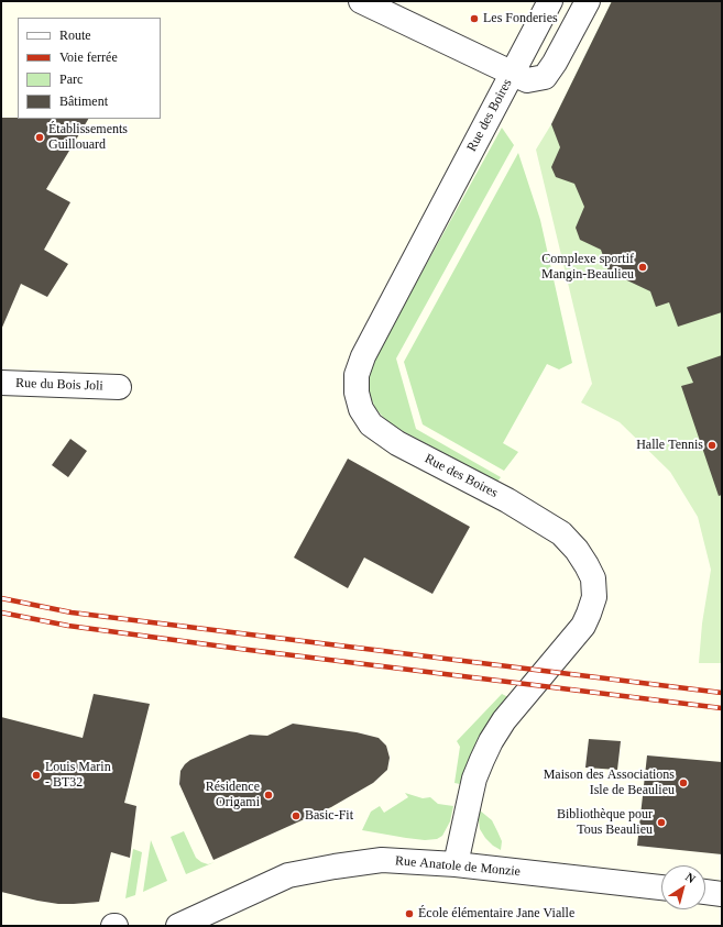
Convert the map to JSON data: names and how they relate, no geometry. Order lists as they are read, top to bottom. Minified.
{"streets":{"street":["Rue des Boires","Rue du Bois Joli","Rue Anatole de Monzie"]},"crossings":[["Rue des Boires","Rue Anatole de Monzie"]],"places":["Les Fonderies","Établissements Guillouard","Complexe sportif Mangin-Beaulieu","Halle Tennis","Louis Marin - BT32","Maison des Associations Isle de Beaulieu","Résidence Origami","Basic-Fit","Bibliothèque pour Tous Beaulieu","École élémentaire Jane Vialle"],"legend":["Route","Voie ferrée","Parc","Bâtiment"],"north":"top right"}
